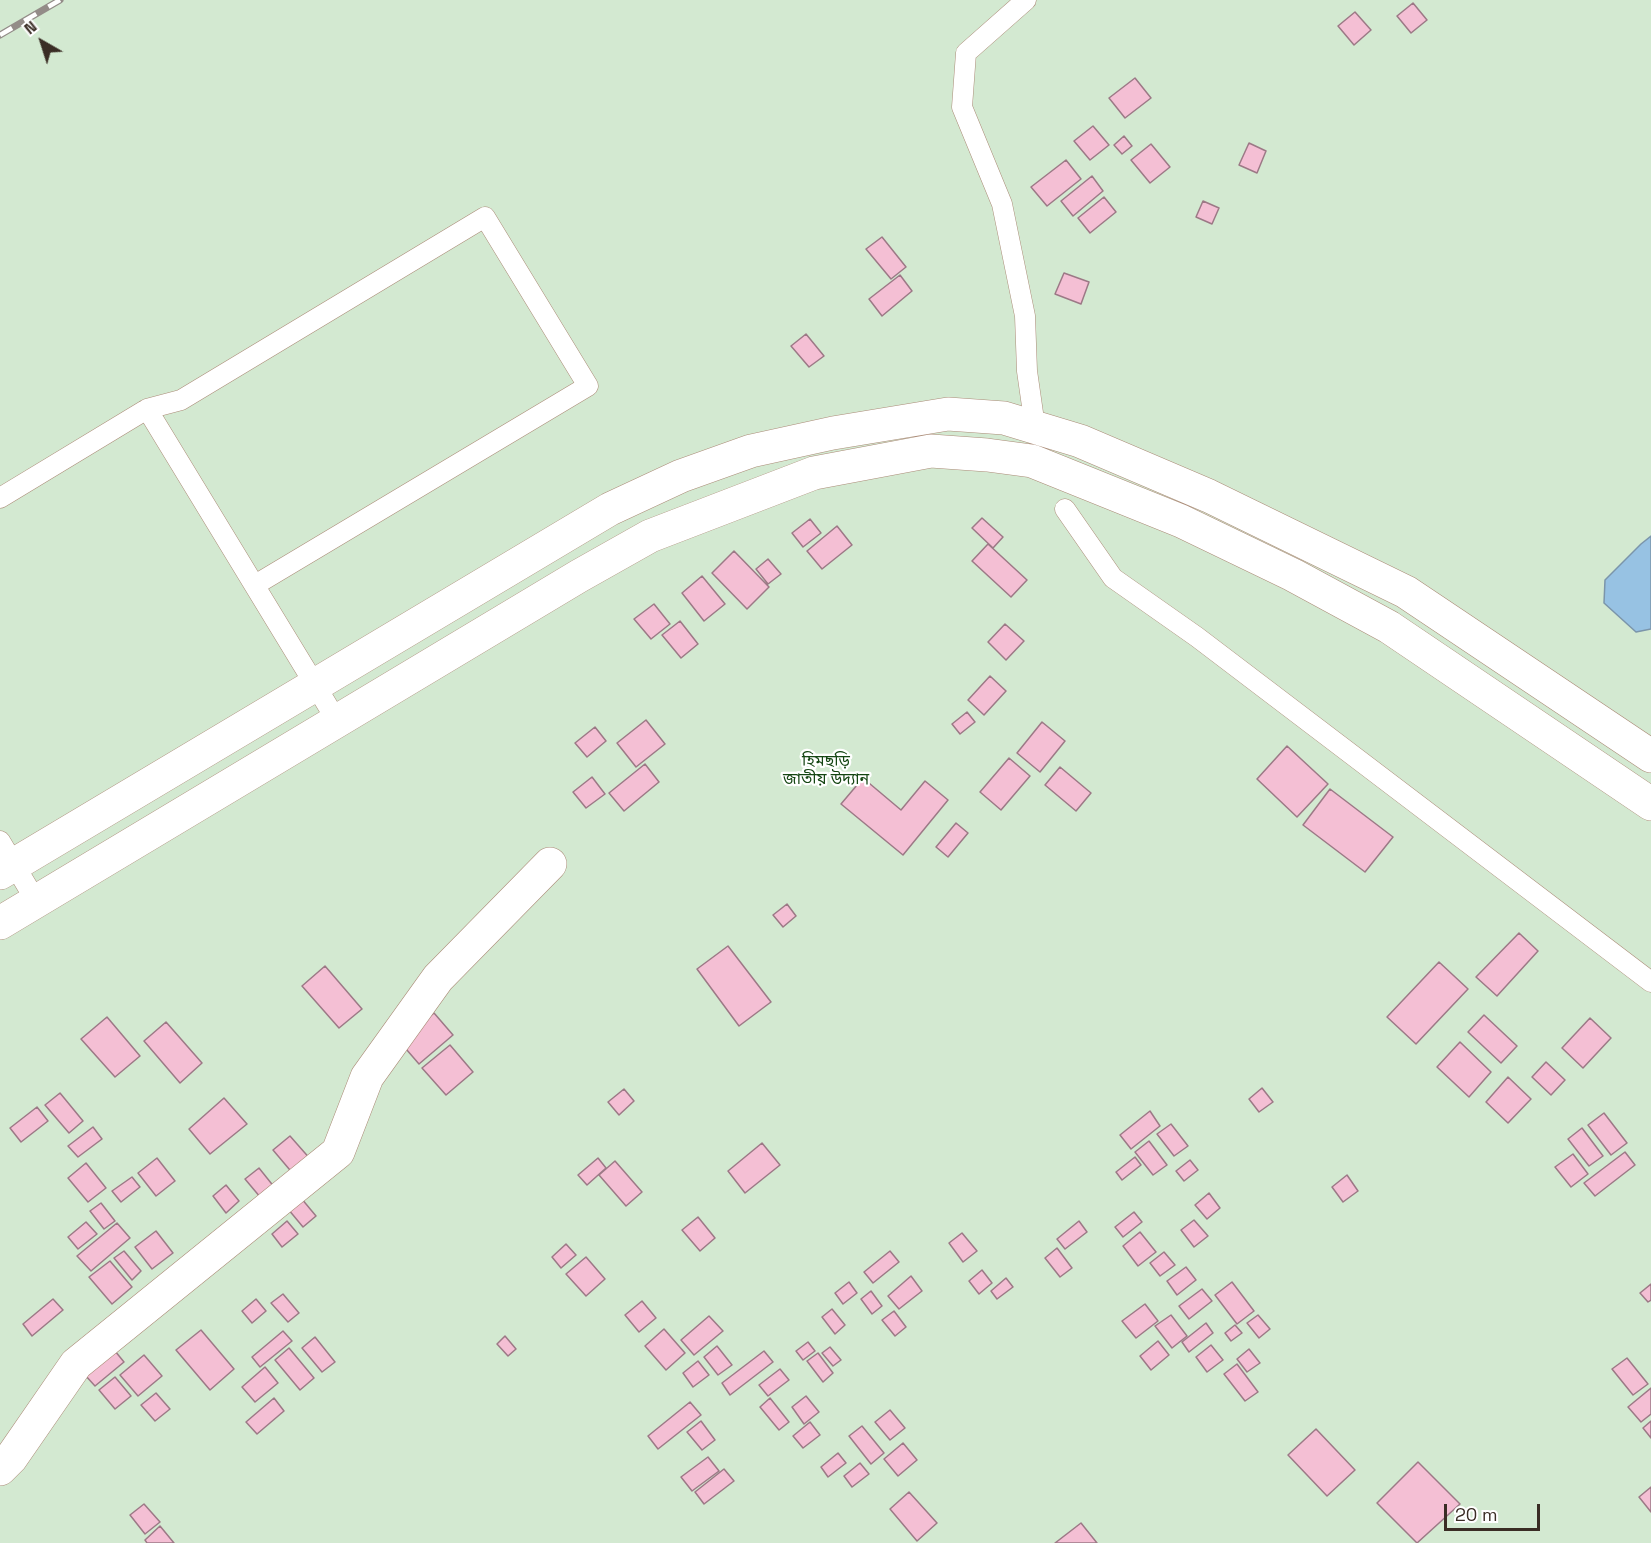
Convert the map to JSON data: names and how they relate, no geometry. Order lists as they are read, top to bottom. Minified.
{"parks":["হিমছড়ি জাতীয় উদ্যান"],"scale_bar":"20 m","north":"top left"}
